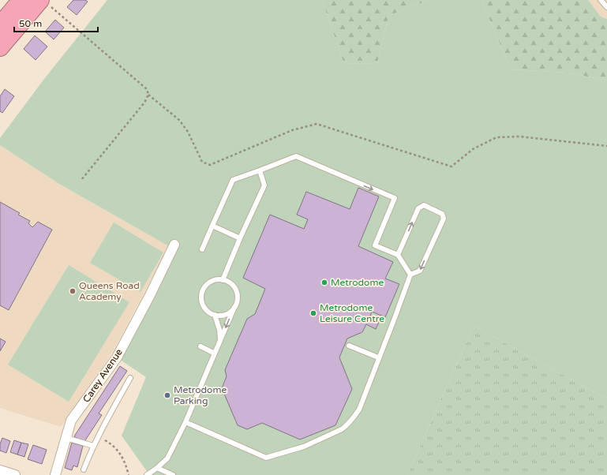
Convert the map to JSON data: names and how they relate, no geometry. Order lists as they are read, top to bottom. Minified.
{"streets":{"street":["Carey Avenue"]},"places":["Metrodome","Queens Road Academy","Metrodome Leisure Centre","Metrodome Parking"],"scale_bar":"50 m"}
